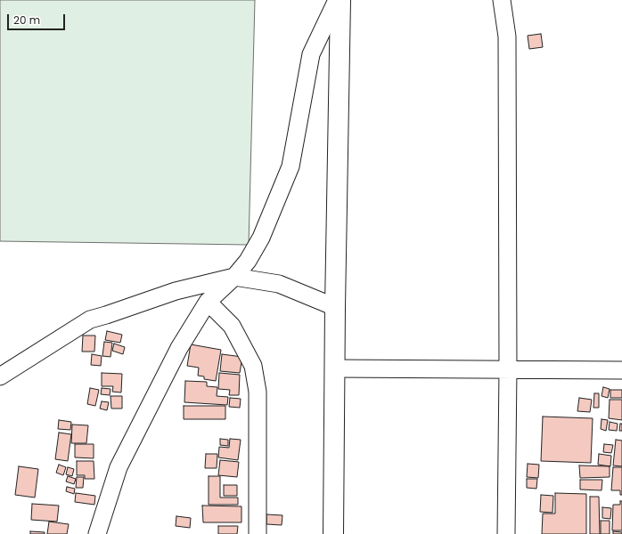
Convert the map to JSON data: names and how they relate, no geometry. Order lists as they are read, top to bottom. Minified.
{"scale_bar":"20 m"}
